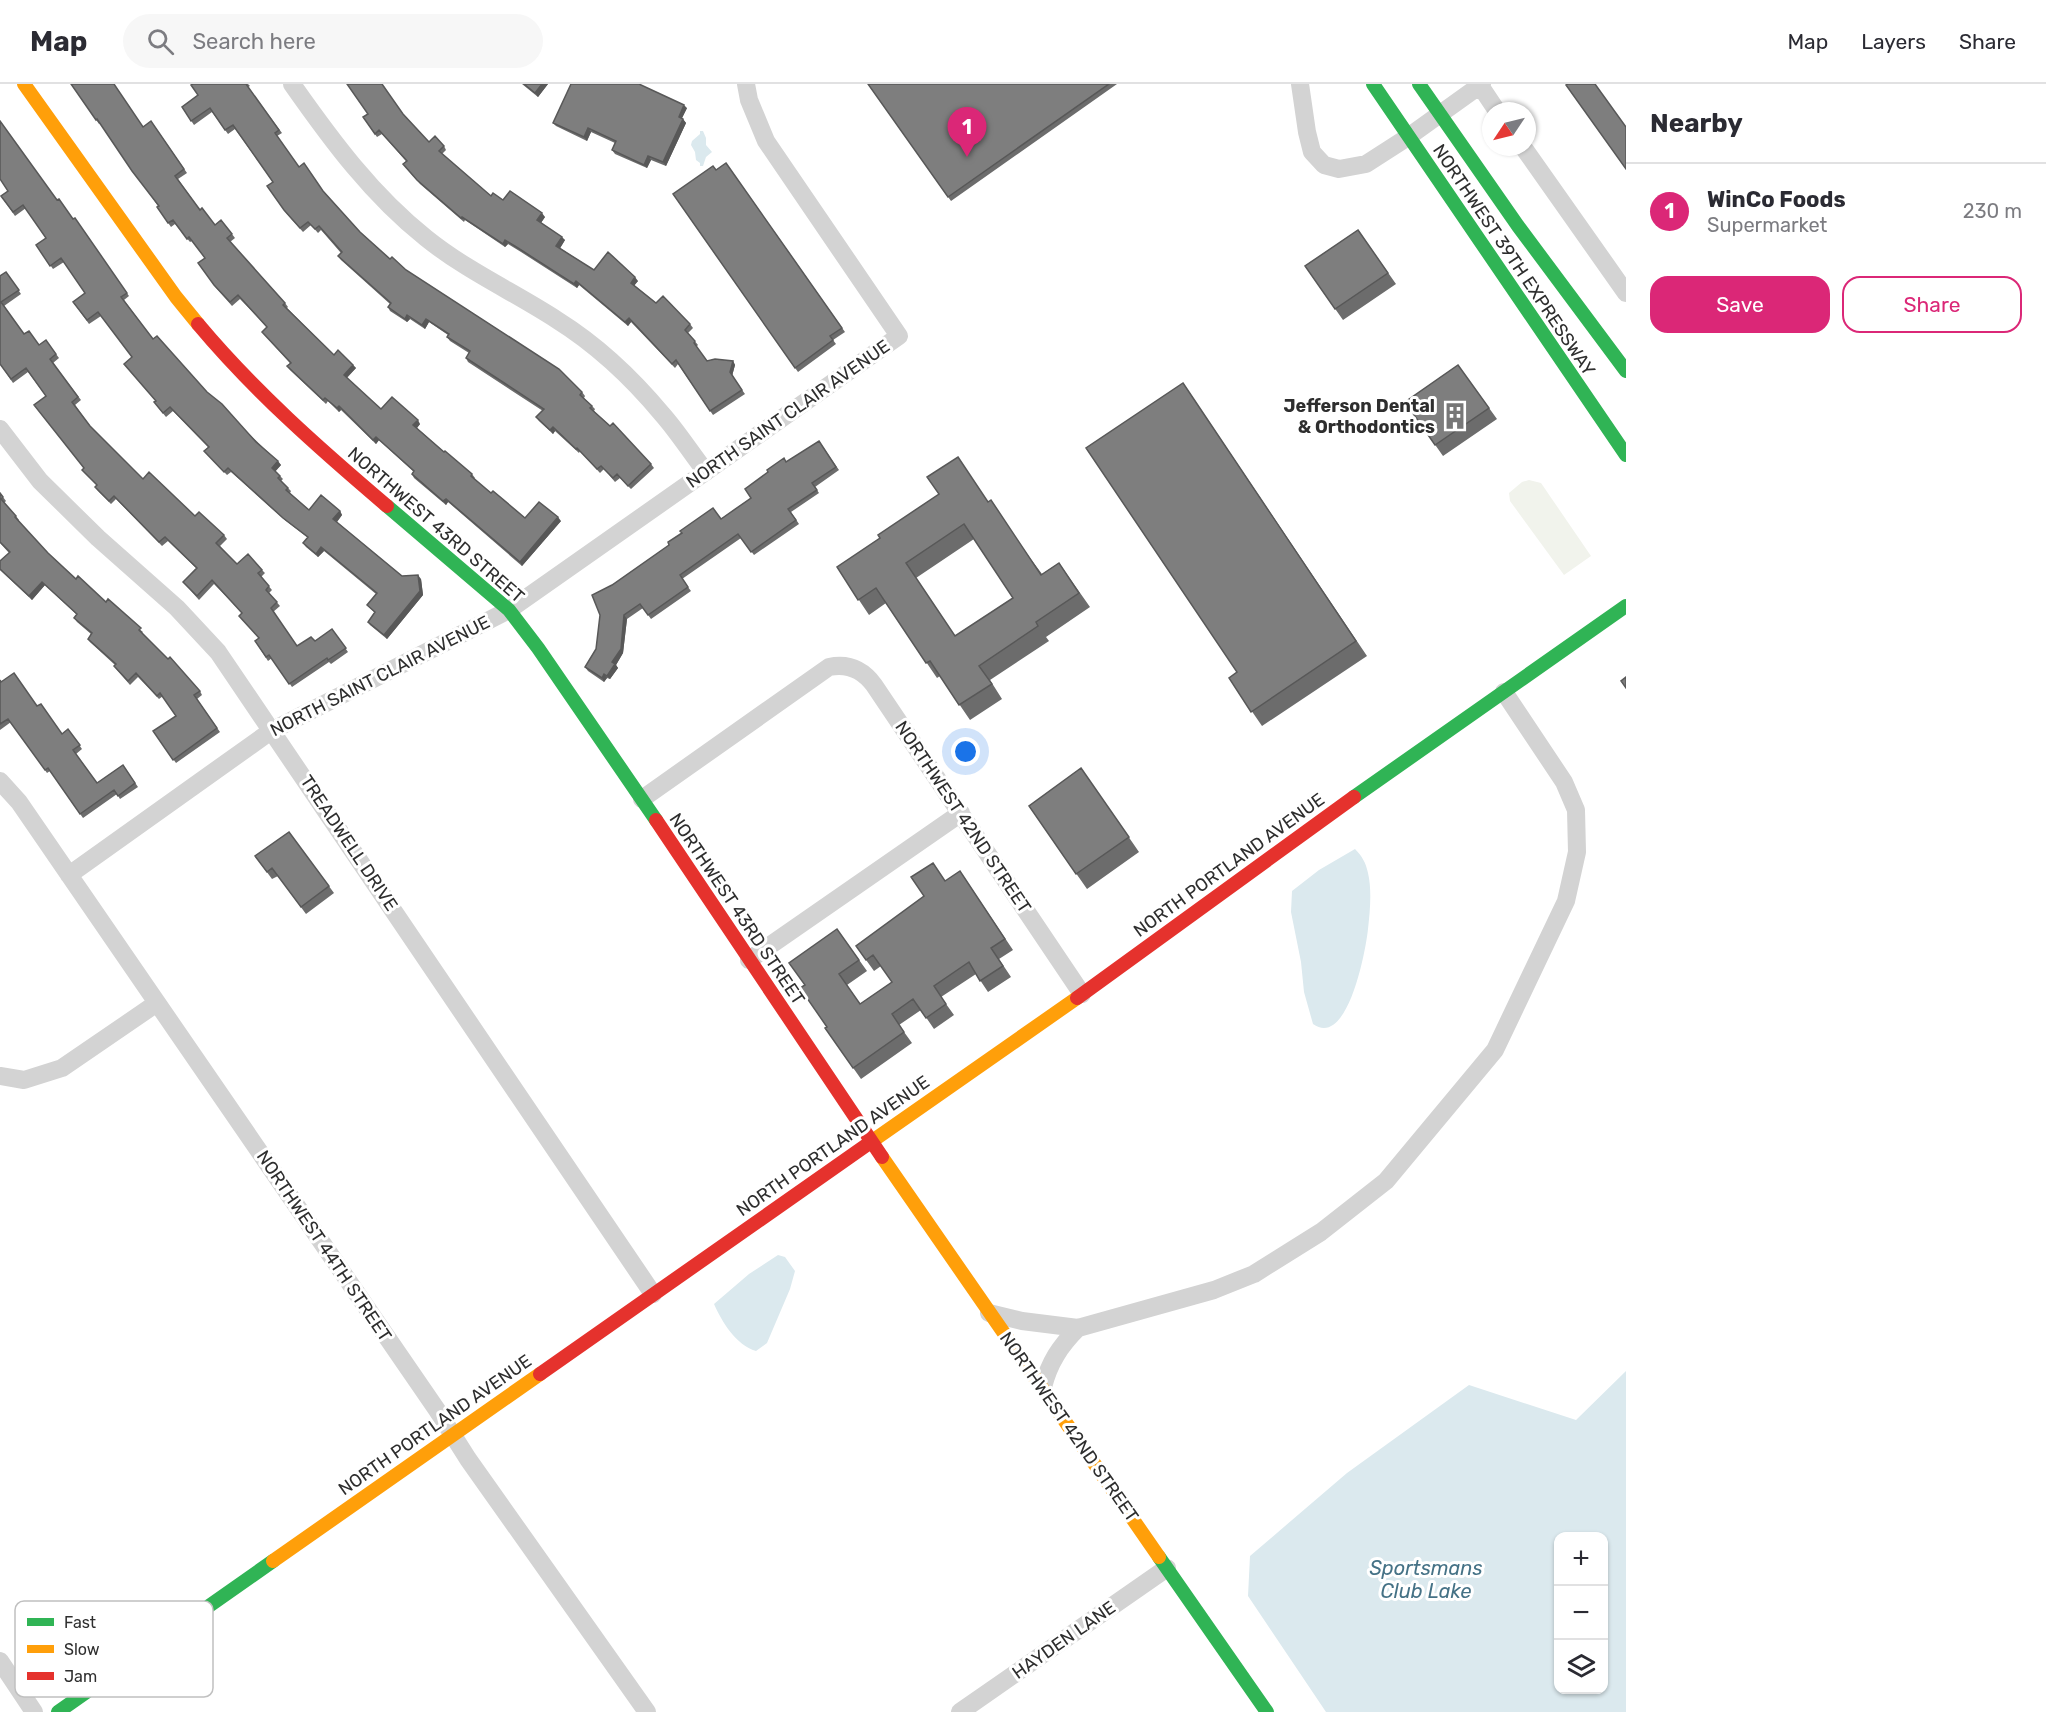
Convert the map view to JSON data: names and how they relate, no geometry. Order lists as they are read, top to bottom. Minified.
{"streets":{"main road":["NORTHWEST 39TH EXPRESSWAY","NORTHWEST 43RD STREET","NORTHWEST 42ND STREET","NORTH PORTLAND AVENUE"],"street":["NORTH SAINT CLAIR AVENUE","TREADWELL DRIVE","NORTHWEST 44TH STREET","HAYDEN LANE"]},"crossings":[["NORTH SAINT CLAIR AVENUE","NORTHWEST 43RD STREET"],["NORTH SAINT CLAIR AVENUE","TREADWELL DRIVE"],["NORTH SAINT CLAIR AVENUE","NORTHWEST 44TH STREET"],["NORTHWEST 43RD STREET","NORTHWEST 42ND STREET"],["NORTHWEST 43RD STREET","NORTH PORTLAND AVENUE"],["NORTHWEST 42ND STREET","NORTH PORTLAND AVENUE"],["NORTHWEST 42ND STREET","HAYDEN LANE"],["TREADWELL DRIVE","NORTH PORTLAND AVENUE"],["NORTH PORTLAND AVENUE","NORTHWEST 44TH STREET"]],"water":["Sportsmans Club Lake"],"places":{"building":["Jefferson Dental & Orthodontics"]},"legend":["Fast","Slow","Jam"],"north":"bottom left","page":{"header":"Map","search":"Search here","nav":["Map","Layers","Share"],"heading":"Nearby","pins":"1","list":[{"mark":"1","name":"WinCo Foods","note":"Supermarket","value":"230 m"}],"buttons":["Save","Share"],"map_buttons":["+","−"]}}
